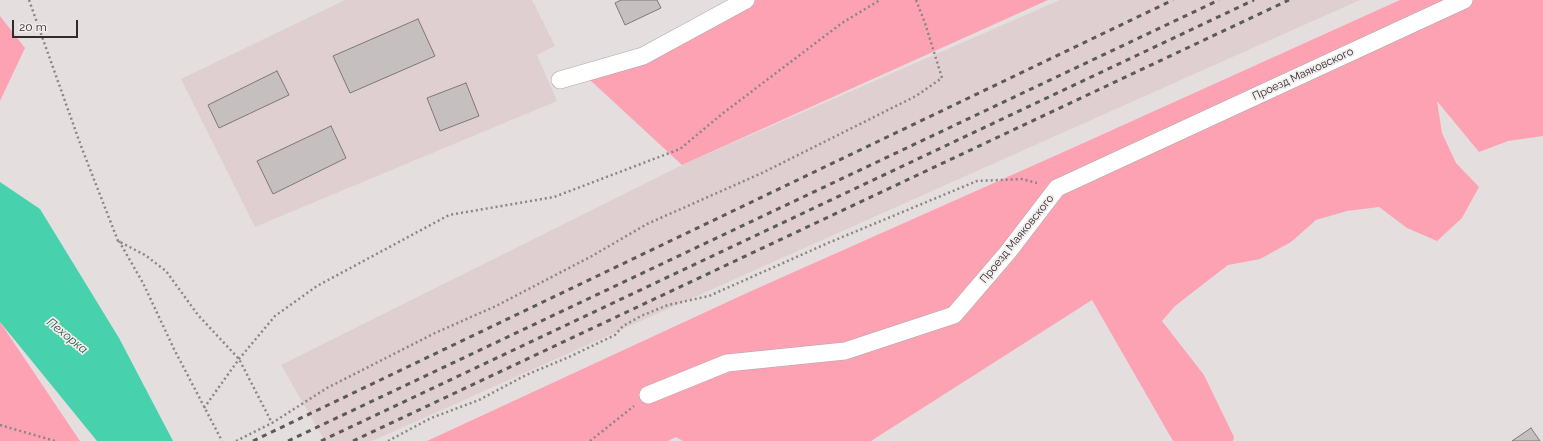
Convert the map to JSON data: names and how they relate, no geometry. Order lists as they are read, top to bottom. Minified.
{"streets":{"street":["Проезд Маяковского"]},"water":["Пехорка"],"scale_bar":"20 m"}
